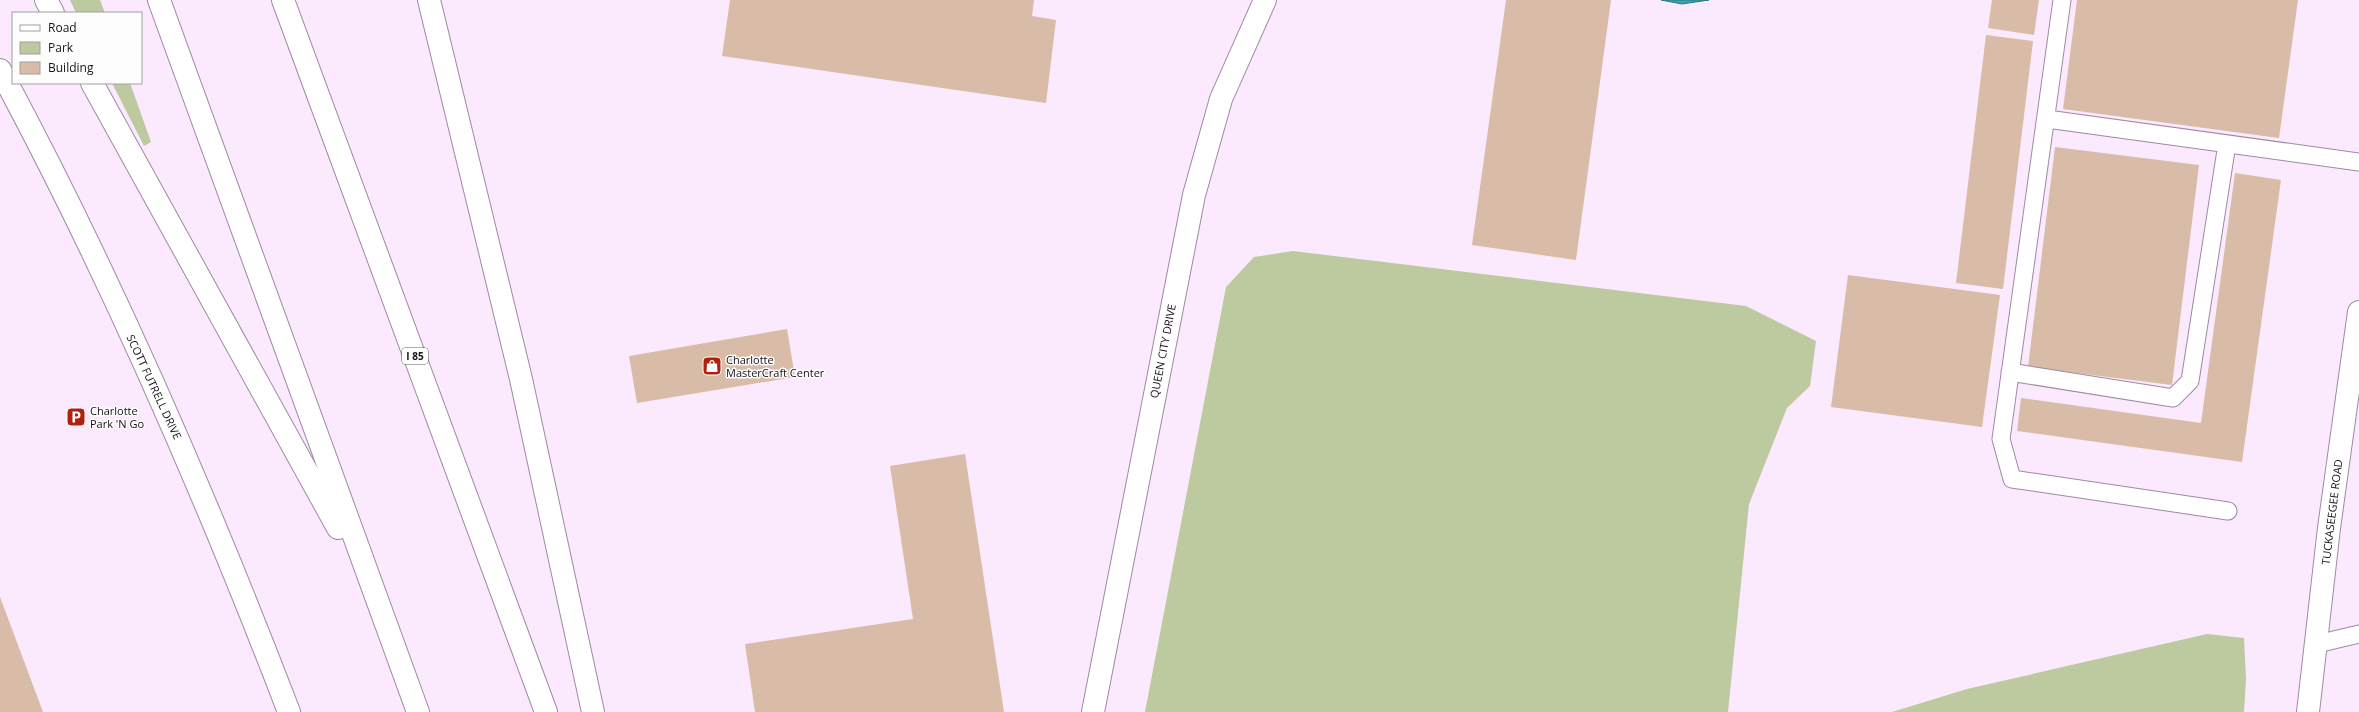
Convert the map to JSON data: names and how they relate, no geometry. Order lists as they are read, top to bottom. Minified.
{"streets":{"main road":["QUEEN CITY DRIVE","I 85","SCOTT FUTRELL DRIVE","TUCKASEEGEE ROAD"]},"places":{"shop":["Charlotte MasterCraft Center"],"parking":["Charlotte Park 'N Go"]},"legend":["Road","Park","Building"]}
